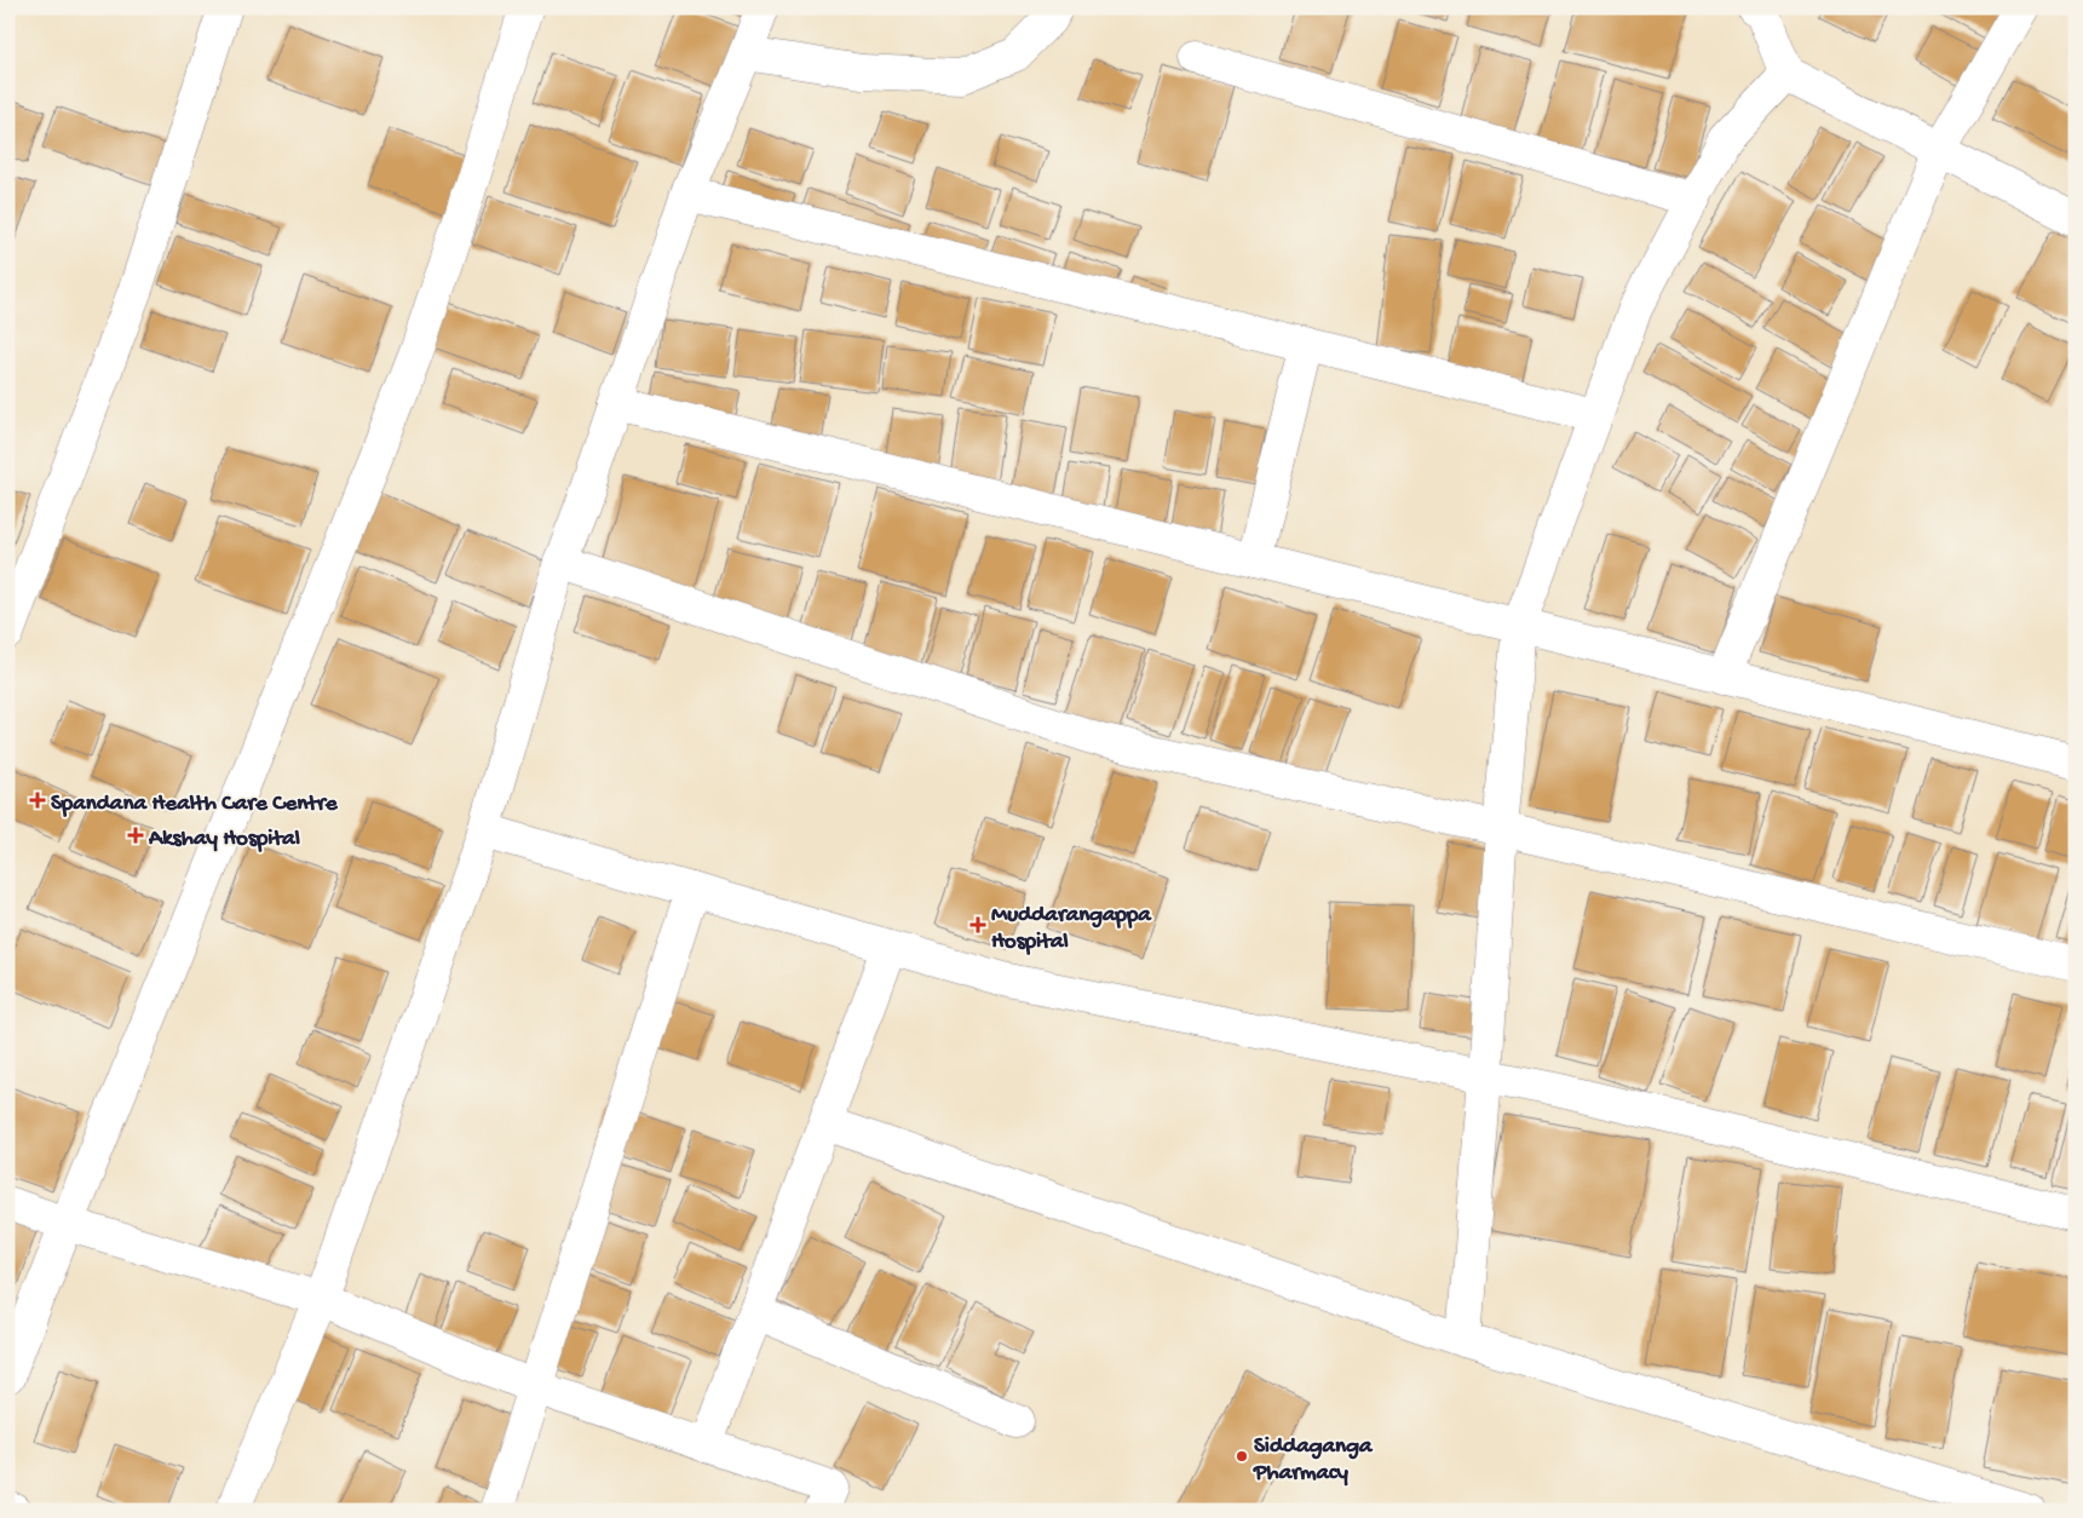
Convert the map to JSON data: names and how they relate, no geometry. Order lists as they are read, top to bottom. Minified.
{"places":{"health":["Spandana Health Care Centre","Akshay Hospital","Muddarangappa Hospital"],"other":["Siddaganga Pharmacy"]}}
